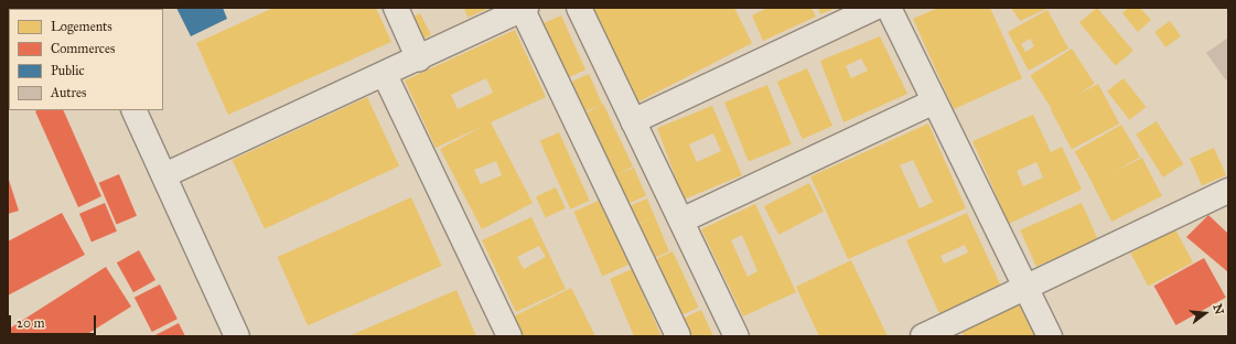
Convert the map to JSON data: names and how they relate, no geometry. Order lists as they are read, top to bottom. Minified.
{"legend":["Logements","Commerces","Public","Autres"],"scale_bar":"20 m","north":"right"}
